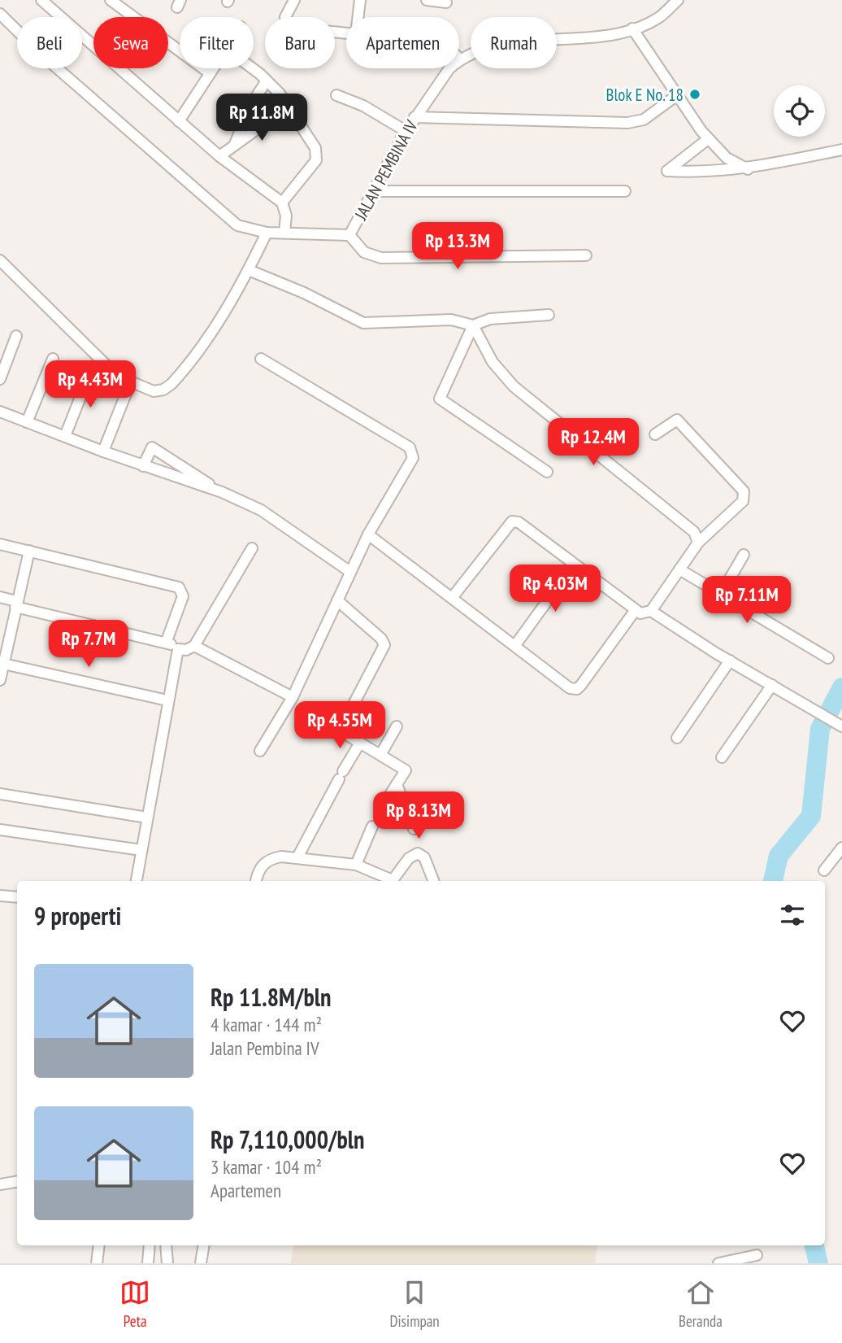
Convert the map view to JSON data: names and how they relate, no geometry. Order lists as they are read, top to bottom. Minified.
{"streets":{"street":["JALAN PEMBINA IV"]},"places":["Blok E No. 18"],"page":{"chip":["Beli","Sewa","Filter","Baru","Apartemen","Rumah"],"price":["Rp 11.8M","Rp 13.3M","Rp 4.43M","Rp 12.4M","Rp 4.03M","Rp 7.11M","Rp 7.7M","Rp 4.55M","Rp 8.13M"],"heading":"9 properti","list":[{"name":"Rp 11.8M/bln","note":"4 kamar · 144 m² · Jalan Pembina IV"},{"name":"Rp 7,110,000/bln","note":"3 kamar · 104 m² · Apartemen"}],"tabs":["Peta","Disimpan","Beranda"]}}
